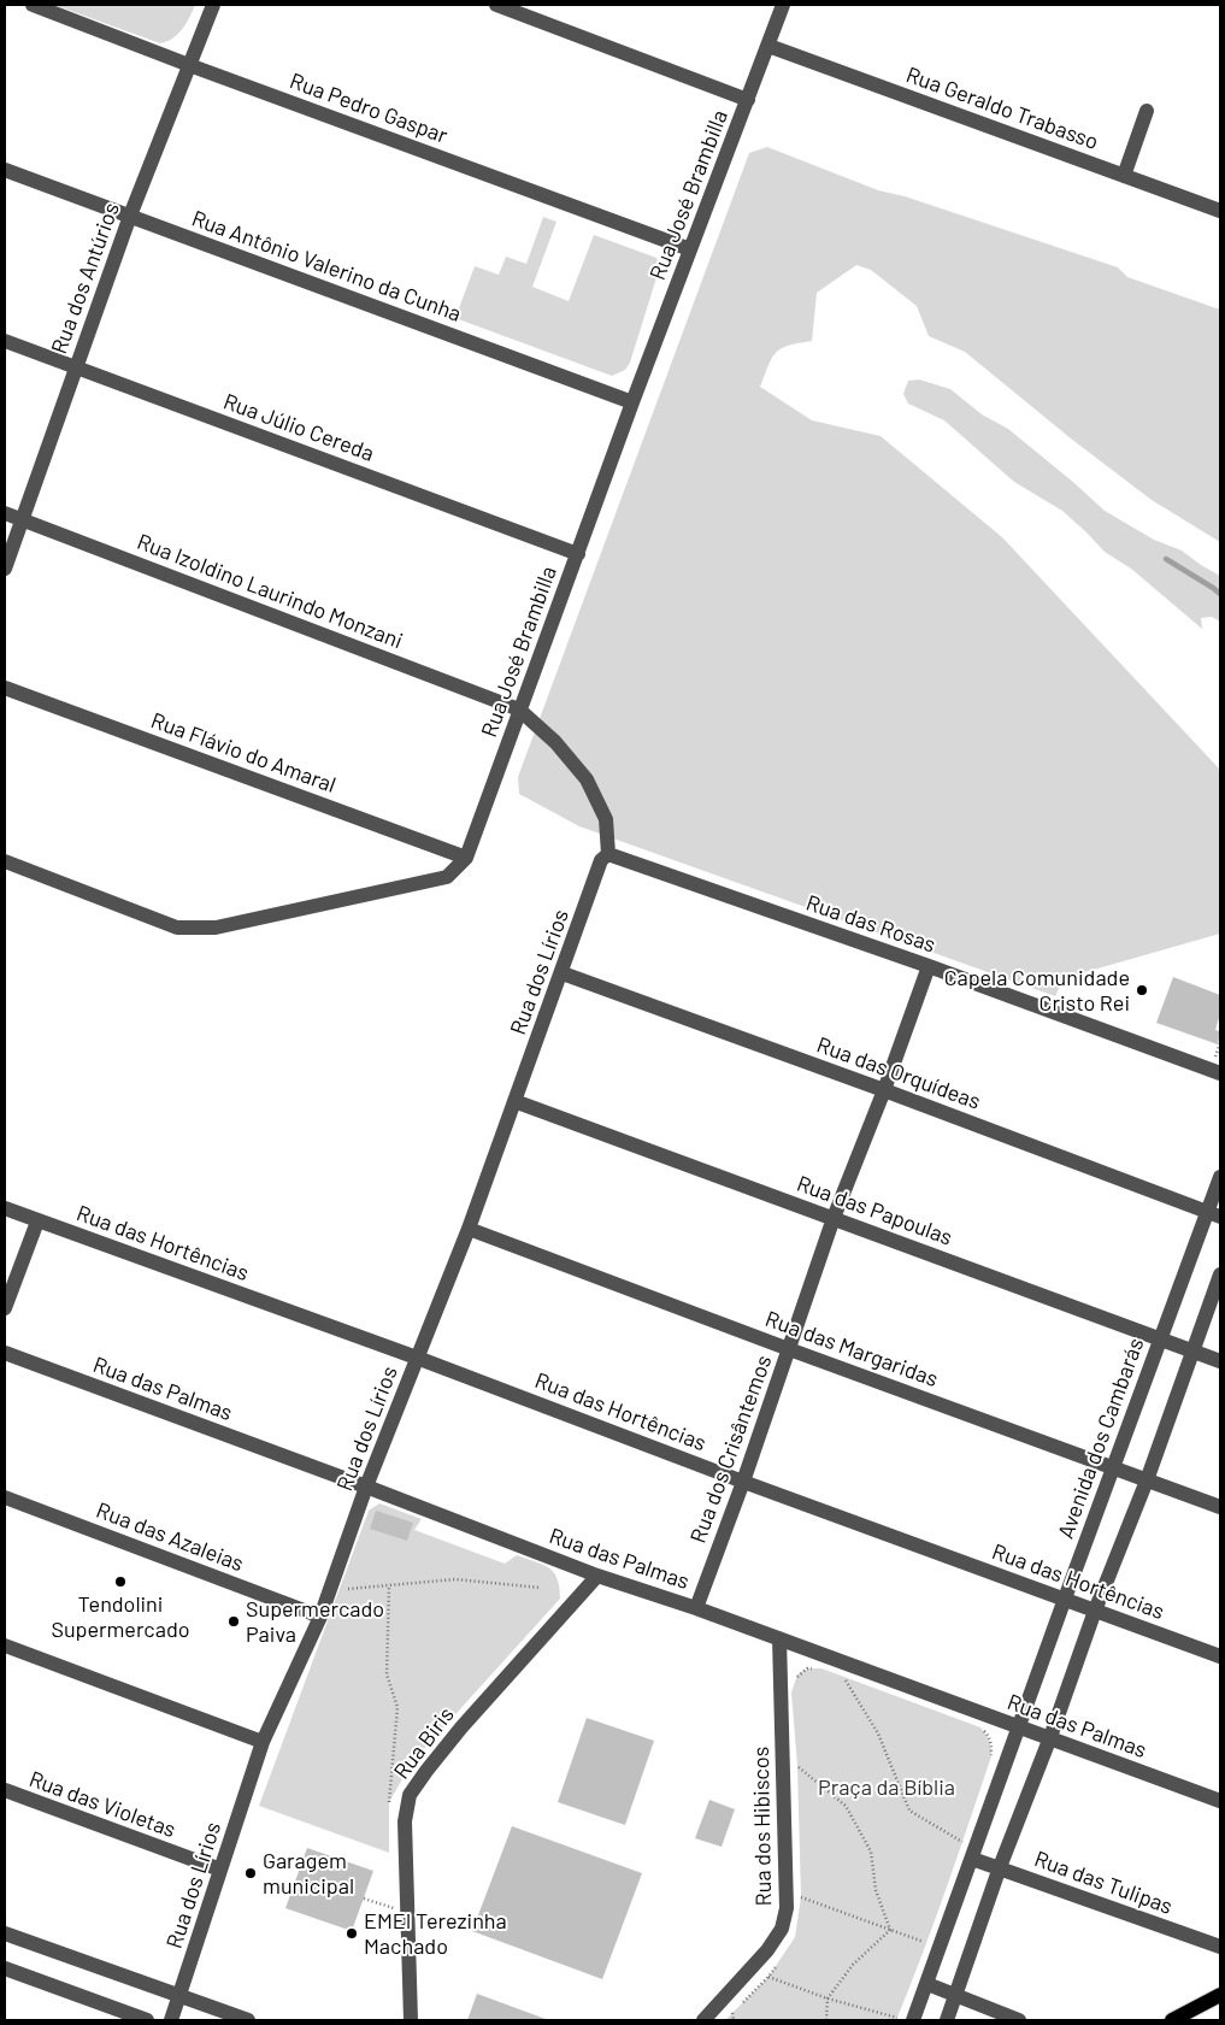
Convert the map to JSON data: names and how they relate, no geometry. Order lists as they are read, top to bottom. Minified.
{"streets":{"street":["Rua Pedro Gaspar","Rua Geraldo Trabasso","Rua José Brambilla","Rua Antônio Valerino da Cunha","Rua dos Antúrios","Rua Júlio Cereda","Rua Izoldino Laurindo Monzani","Rua Flávio do Amaral","Rua das Rosas","Rua dos Lírios","Rua das Orquídeas","Rua das Papoulas","Rua das Hortências","Rua das Margaridas","Rua das Palmas","Avenida dos Cambarás","Rua dos Crisântemos","Rua das Azaleias","Rua Biris","Rua das Violetas","Rua dos Hibiscos","Rua das Tulipas"]},"crossings":[["Rua Pedro Gaspar","Rua José Brambilla"],["Rua Pedro Gaspar","Rua dos Antúrios"],["Rua Geraldo Trabasso","Rua José Brambilla"],["Rua José Brambilla","Rua Antônio Valerino da Cunha"],["Rua José Brambilla","Rua Júlio Cereda"],["Rua José Brambilla","Rua Izoldino Laurindo Monzani"],["Rua José Brambilla","Rua Flávio do Amaral"],["Rua Antônio Valerino da Cunha","Rua dos Antúrios"],["Rua dos Antúrios","Rua Júlio Cereda"],["Rua dos Antúrios","Rua Izoldino Laurindo Monzani"],["Rua das Rosas","Rua dos Lírios"],["Rua das Rosas","Rua dos Crisântemos"],["Rua dos Lírios","Rua das Orquídeas"],["Rua dos Lírios","Rua das Papoulas"],["Rua dos Lírios","Rua das Hortências"],["Rua dos Lírios","Rua das Margaridas"],["Rua dos Lírios","Rua das Palmas"],["Rua dos Lírios","Rua das Azaleias"],["Rua dos Lírios","Rua das Violetas"],["Rua das Orquídeas","Avenida dos Cambarás"],["Rua das Orquídeas","Rua dos Crisântemos"],["Rua das Papoulas","Avenida dos Cambarás"],["Rua das Papoulas","Rua dos Crisântemos"],["Rua das Hortências","Avenida dos Cambarás"],["Rua das Hortências","Rua dos Crisântemos"],["Rua das Margaridas","Avenida dos Cambarás"],["Rua das Margaridas","Rua dos Crisântemos"],["Rua das Palmas","Avenida dos Cambarás"],["Rua das Palmas","Rua dos Crisântemos"],["Rua das Palmas","Rua Biris"],["Rua das Palmas","Rua dos Hibiscos"],["Avenida dos Cambarás","Rua das Tulipas"]],"parks":["Praça da Bíblia"],"places":["Capela Comunidade Cristo Rei","Tendolini Supermercado","Supermercado Paiva","Garagem municipal","EMEI Terezinha Machado"]}
